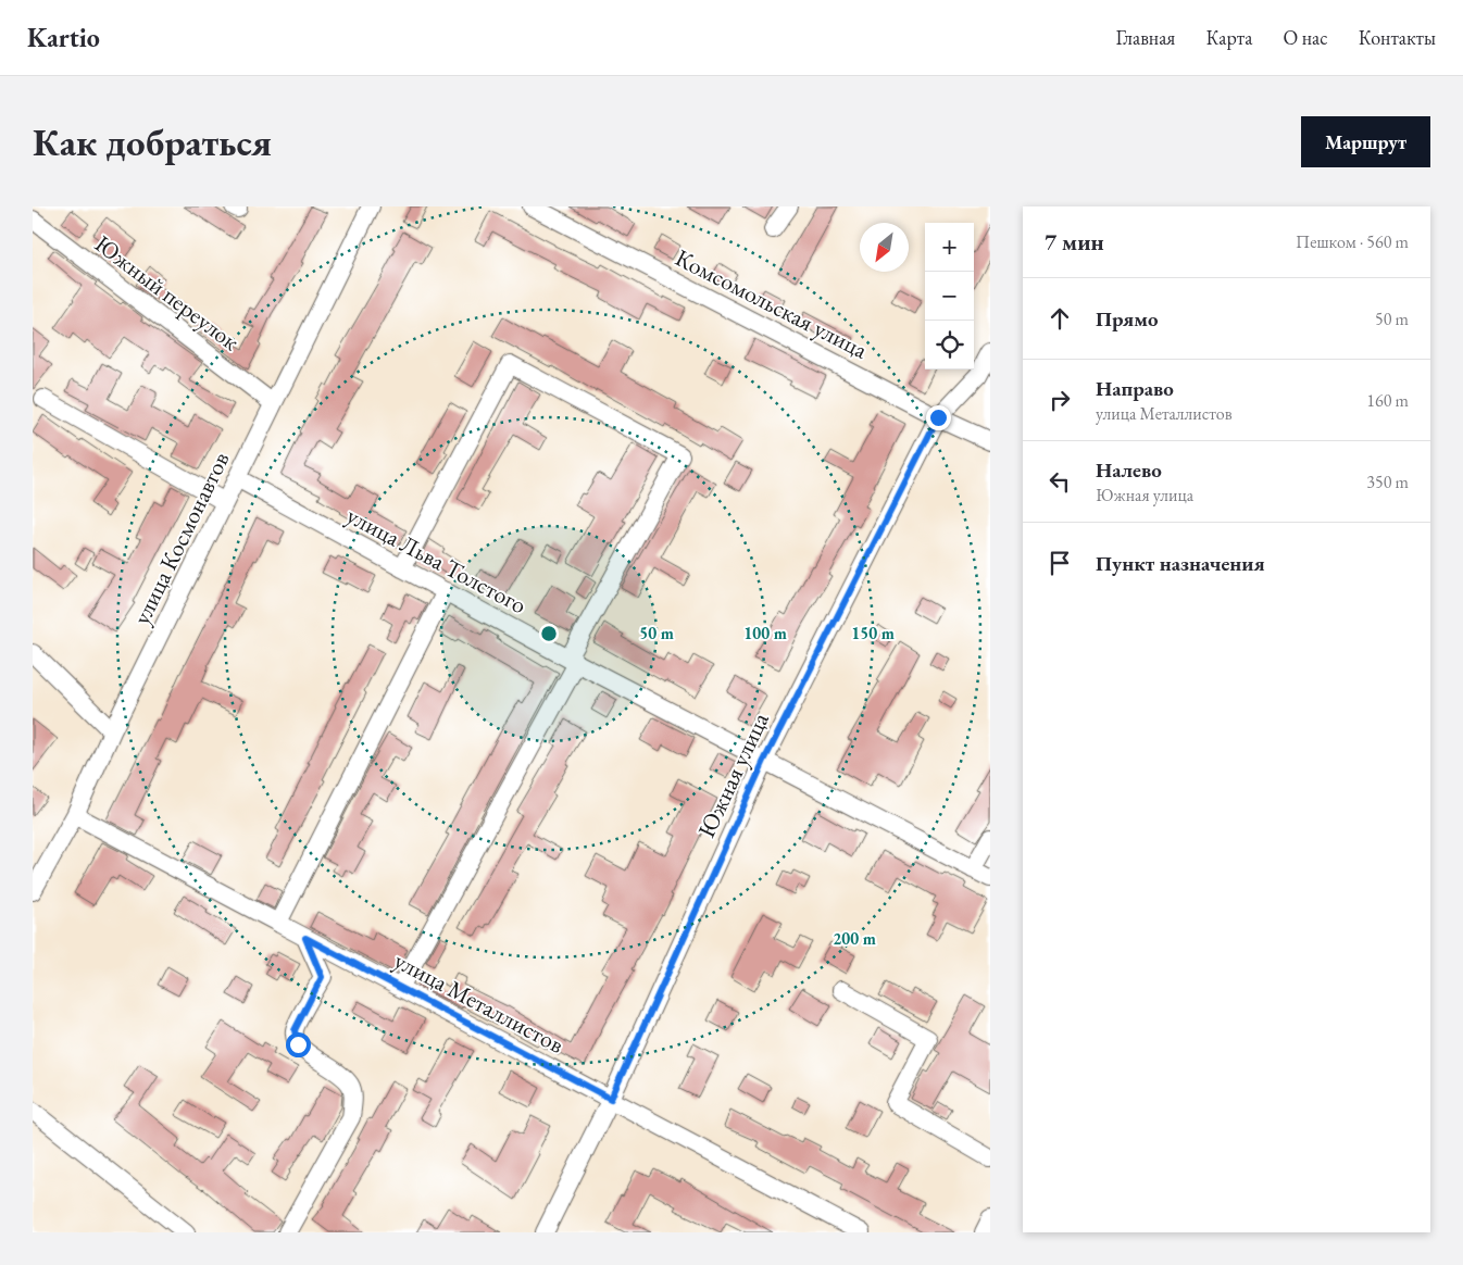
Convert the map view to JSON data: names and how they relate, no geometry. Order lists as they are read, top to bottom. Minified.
{"streets":{"street":["Южный переулок","Комсомольская улица","улица Космонавтов","улица Льва Толстого","Южная улица","улица Металлистов"]},"crossings":[["Южный переулок","улица Космонавтов"],["Комсомольская улица","Южная улица"],["улица Космонавтов","улица Льва Толстого"],["улица Космонавтов","улица Металлистов"],["улица Льва Толстого","Южная улица"],["Южная улица","улица Металлистов"]],"north":"bottom left","page":{"header":"Kartio","nav":["Главная","Карта","О нас","Контакты"],"buttons":"Маршрут","title":"Как добраться","heading":["7 мин","Пешком · 560 m"],"map_buttons":["+","−"],"list":[["Прямо","50 m"],["Направо","улица Металлистов","160 m"],["Налево","Южная улица","350 m"],"Пункт назначения"]},"rings":["50 m","100 m","150 m","200 m"]}
